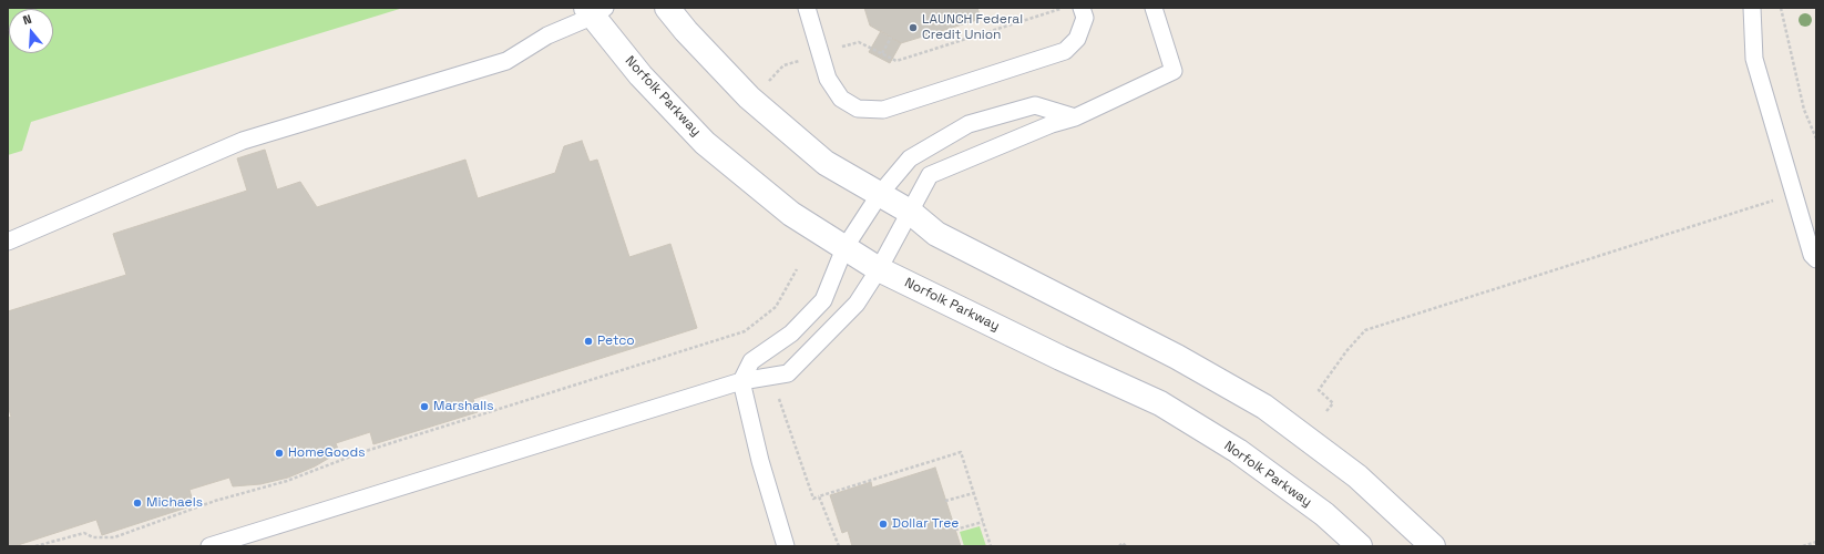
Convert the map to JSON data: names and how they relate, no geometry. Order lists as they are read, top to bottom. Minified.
{"streets":{"street":["Norfolk Parkway"]},"places":["LAUNCH Federal Credit Union","Petco","Marshalls","HomeGoods","Michaels","Dollar Tree"],"north":"top"}
